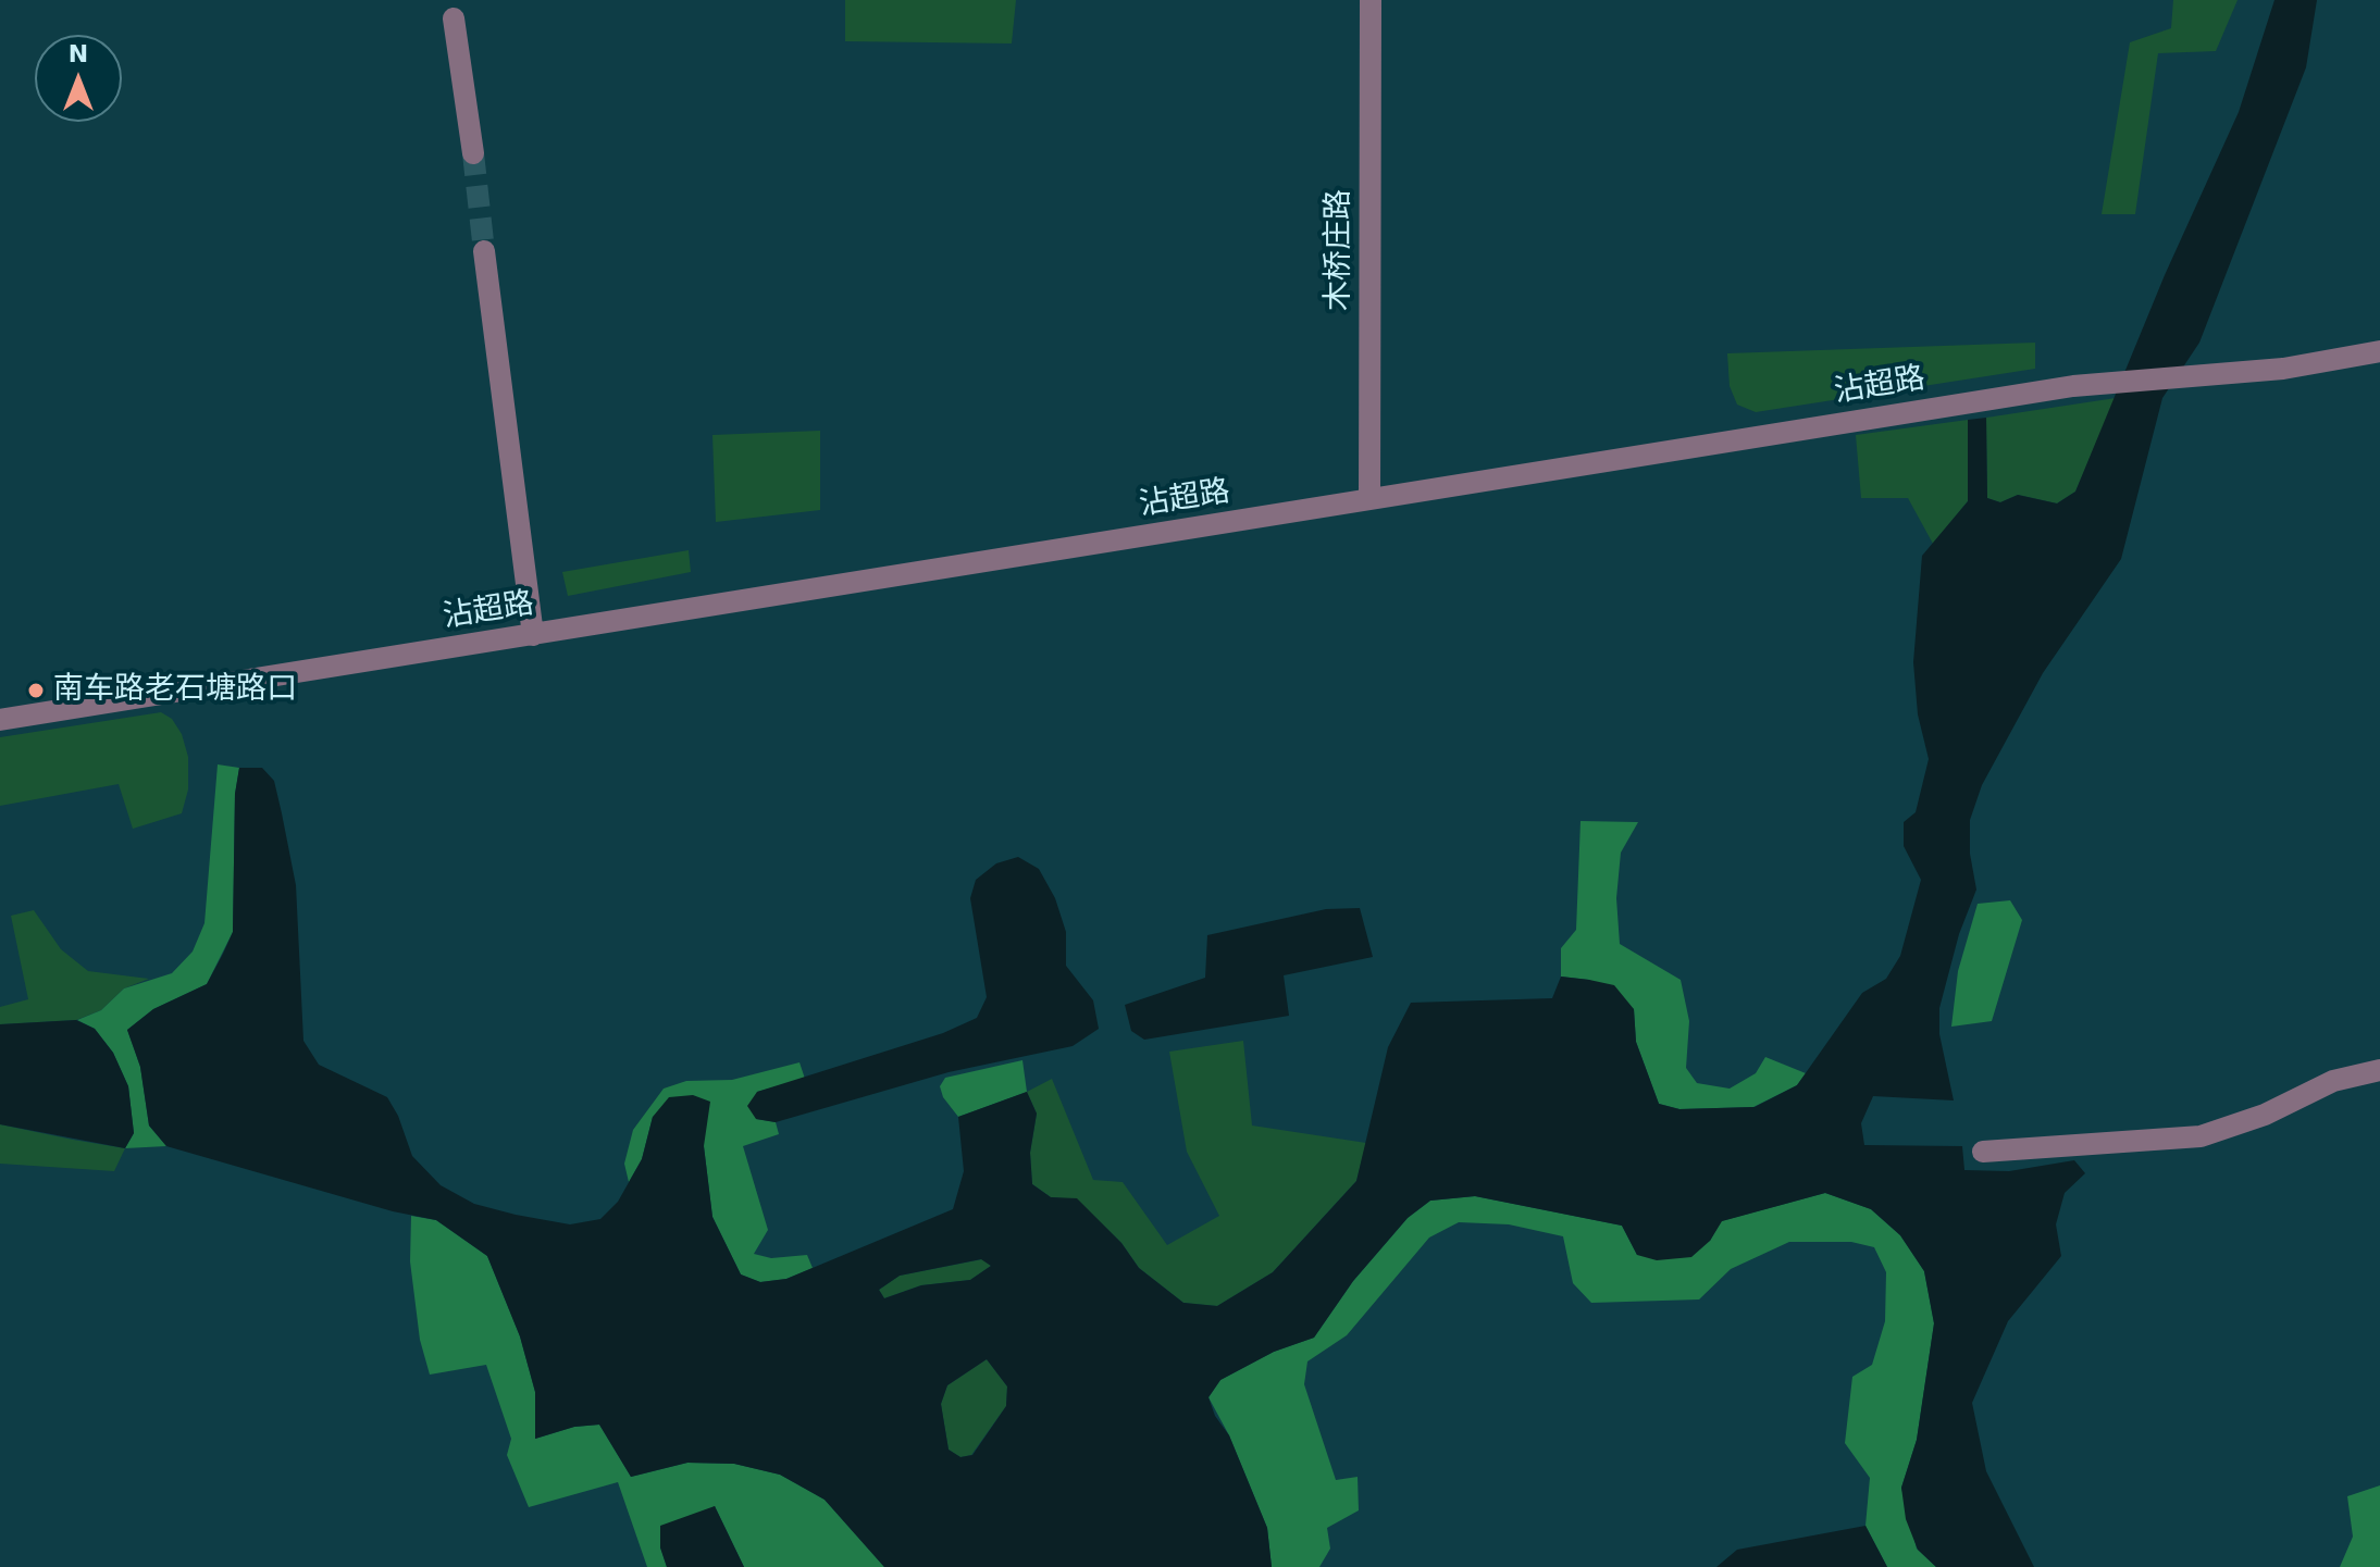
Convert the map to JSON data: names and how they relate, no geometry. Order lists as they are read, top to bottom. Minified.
{"streets":{"street":["木桥庄路","沾超路"]},"crossings":[["木桥庄路","沾超路"]],"places":["南车路老石塘路口"],"north":"top"}
